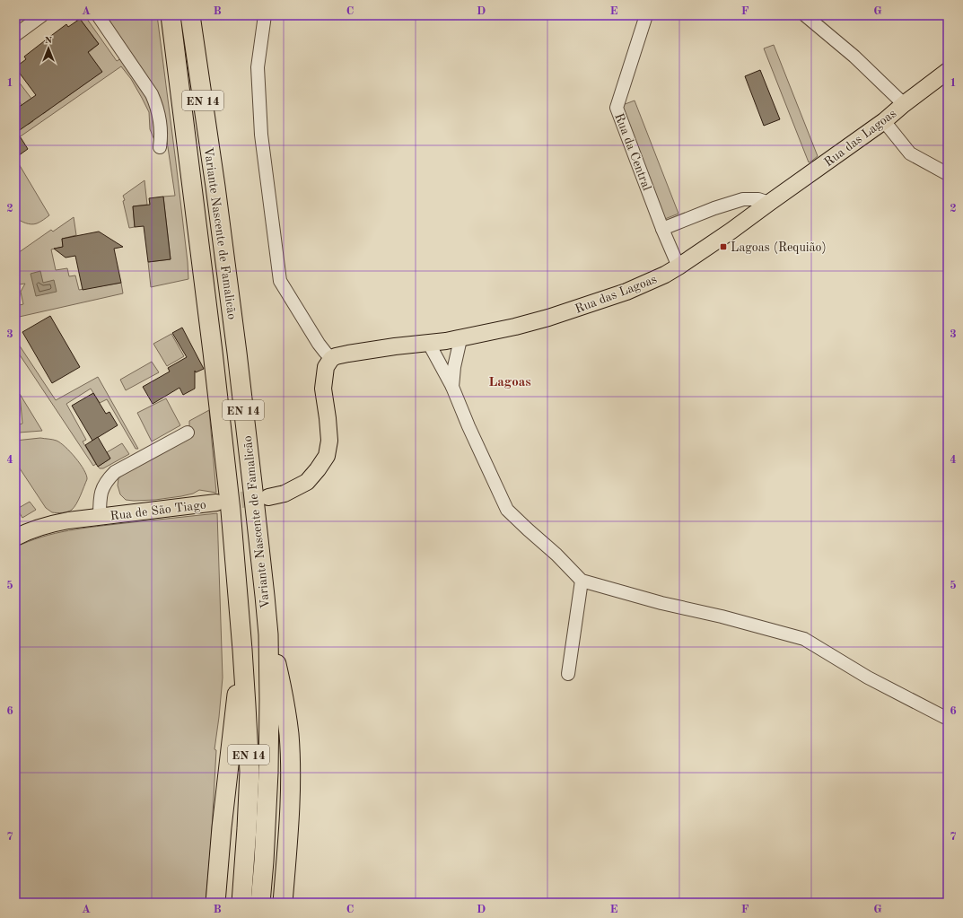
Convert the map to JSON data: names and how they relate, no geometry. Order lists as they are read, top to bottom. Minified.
{"streets":{"highway":["EN 14","Variante Nascente de Famalicão"],"main road":["Rua das Lagoas","Rua de São Tiago"],"street":["Rua da Central"]},"crossings":[["Rua das Lagoas","Rua da Central"]],"districts":["Lagoas"],"places":{"transit":["Lagoas (Requião)"]},"north":"top","grid":{"columns":["A","B","C","D","E","F","G"],"rows":["1","2","3","4","5","6","7"]}}
